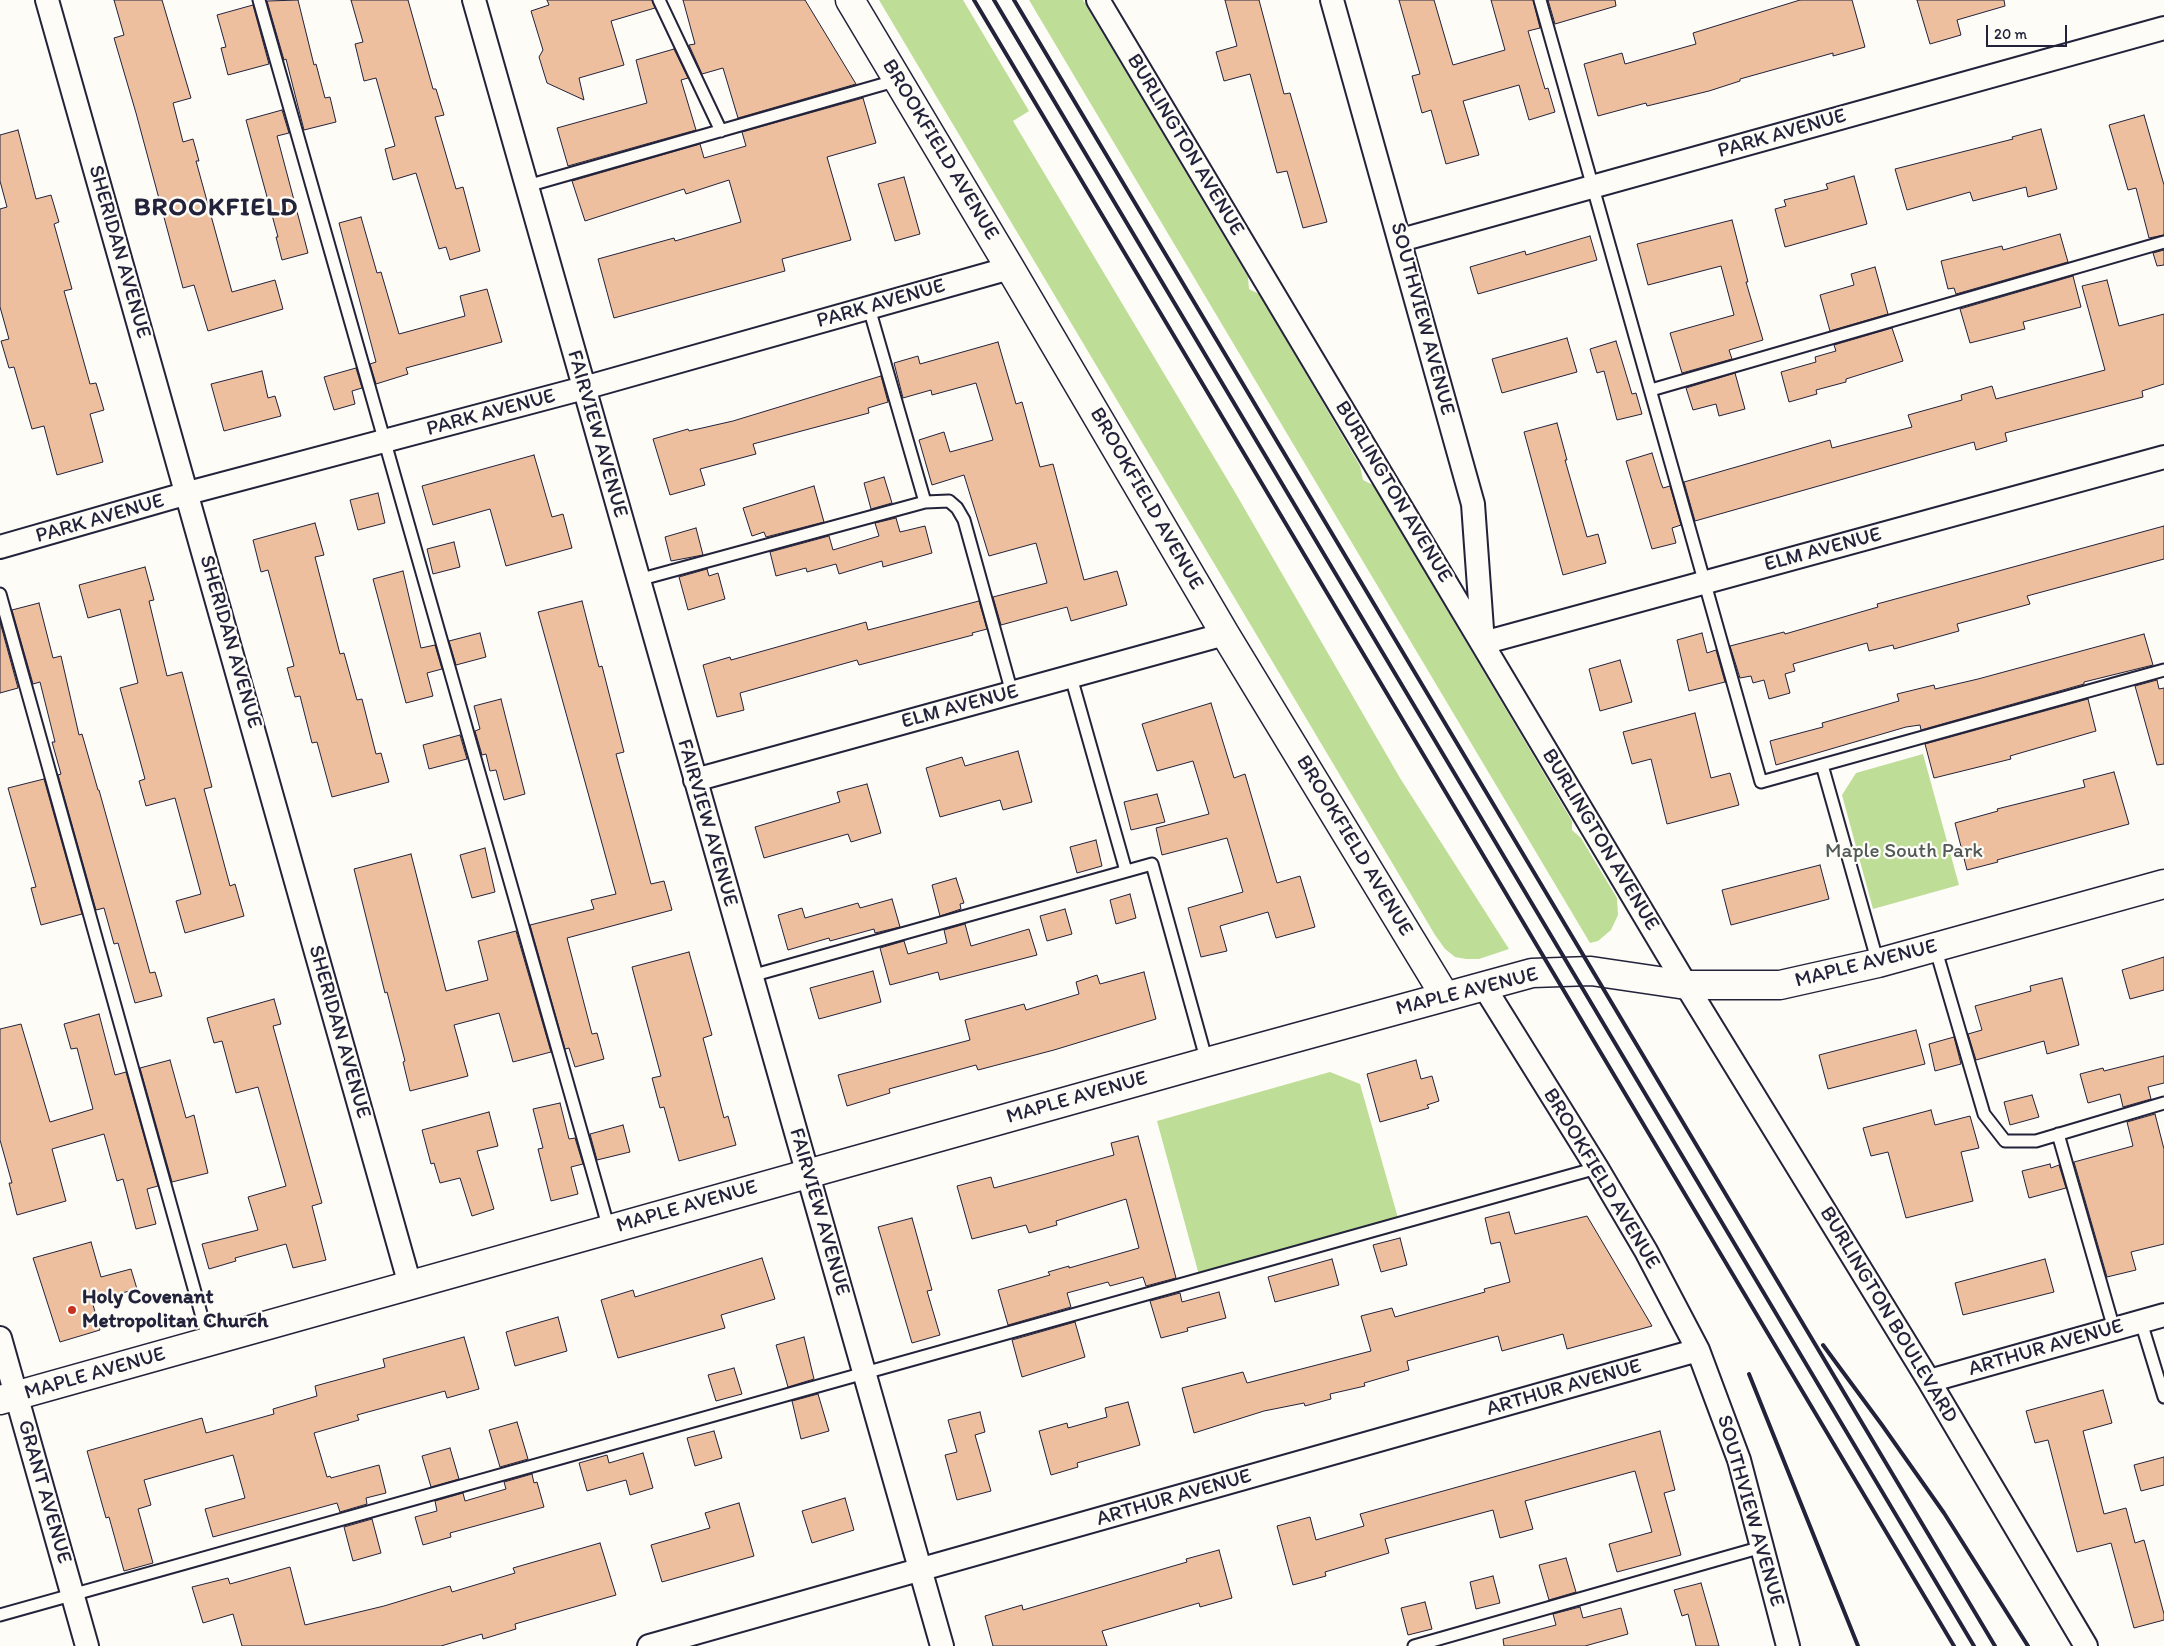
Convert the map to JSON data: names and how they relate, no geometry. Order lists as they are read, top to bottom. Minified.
{"streets":{"street":["PARK AVENUE","BURLINGTON AVENUE","BROOKFIELD AVENUE","SHERIDAN AVENUE","SOUTHVIEW AVENUE","FAIRVIEW AVENUE","ELM AVENUE","MAPLE AVENUE","BURLINGTON BOULEVARD","ARTHUR AVENUE","GRANT AVENUE"]},"crossings":[["PARK AVENUE","BROOKFIELD AVENUE"],["PARK AVENUE","SHERIDAN AVENUE"],["PARK AVENUE","SOUTHVIEW AVENUE"],["PARK AVENUE","FAIRVIEW AVENUE"],["BURLINGTON AVENUE","SOUTHVIEW AVENUE"],["BURLINGTON AVENUE","ELM AVENUE"],["BURLINGTON AVENUE","MAPLE AVENUE"],["BURLINGTON AVENUE","BURLINGTON BOULEVARD"],["BROOKFIELD AVENUE","SOUTHVIEW AVENUE"],["BROOKFIELD AVENUE","ELM AVENUE"],["BROOKFIELD AVENUE","MAPLE AVENUE"],["BROOKFIELD AVENUE","ARTHUR AVENUE"],["SHERIDAN AVENUE","MAPLE AVENUE"],["SOUTHVIEW AVENUE","ELM AVENUE"],["SOUTHVIEW AVENUE","ARTHUR AVENUE"],["FAIRVIEW AVENUE","ELM AVENUE"],["FAIRVIEW AVENUE","MAPLE AVENUE"],["FAIRVIEW AVENUE","ARTHUR AVENUE"],["MAPLE AVENUE","BURLINGTON BOULEVARD"],["MAPLE AVENUE","GRANT AVENUE"],["BURLINGTON BOULEVARD","ARTHUR AVENUE"]],"districts":["BROOKFIELD"],"parks":["Maple South Park"],"places":["Holy Covenant Metropolitan Church"],"scale_bar":"20 m"}
